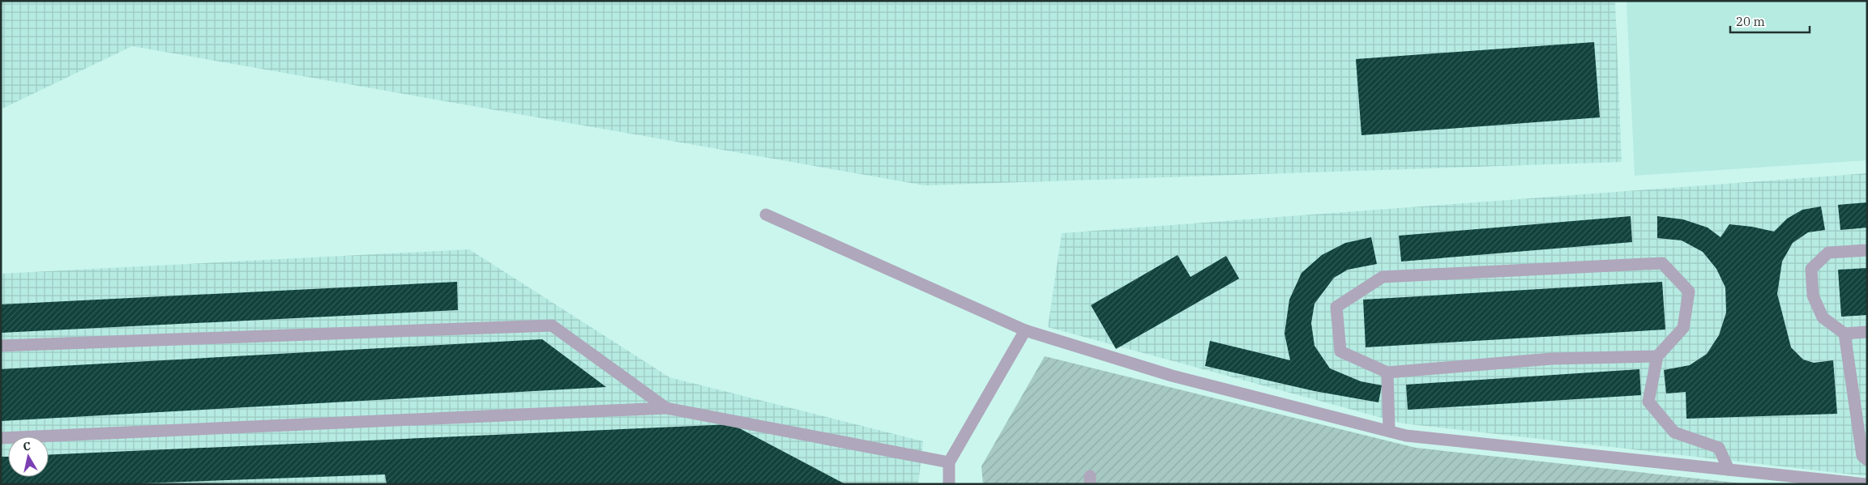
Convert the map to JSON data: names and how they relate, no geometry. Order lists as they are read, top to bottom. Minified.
{"scale_bar":"20 m","north":"top"}
